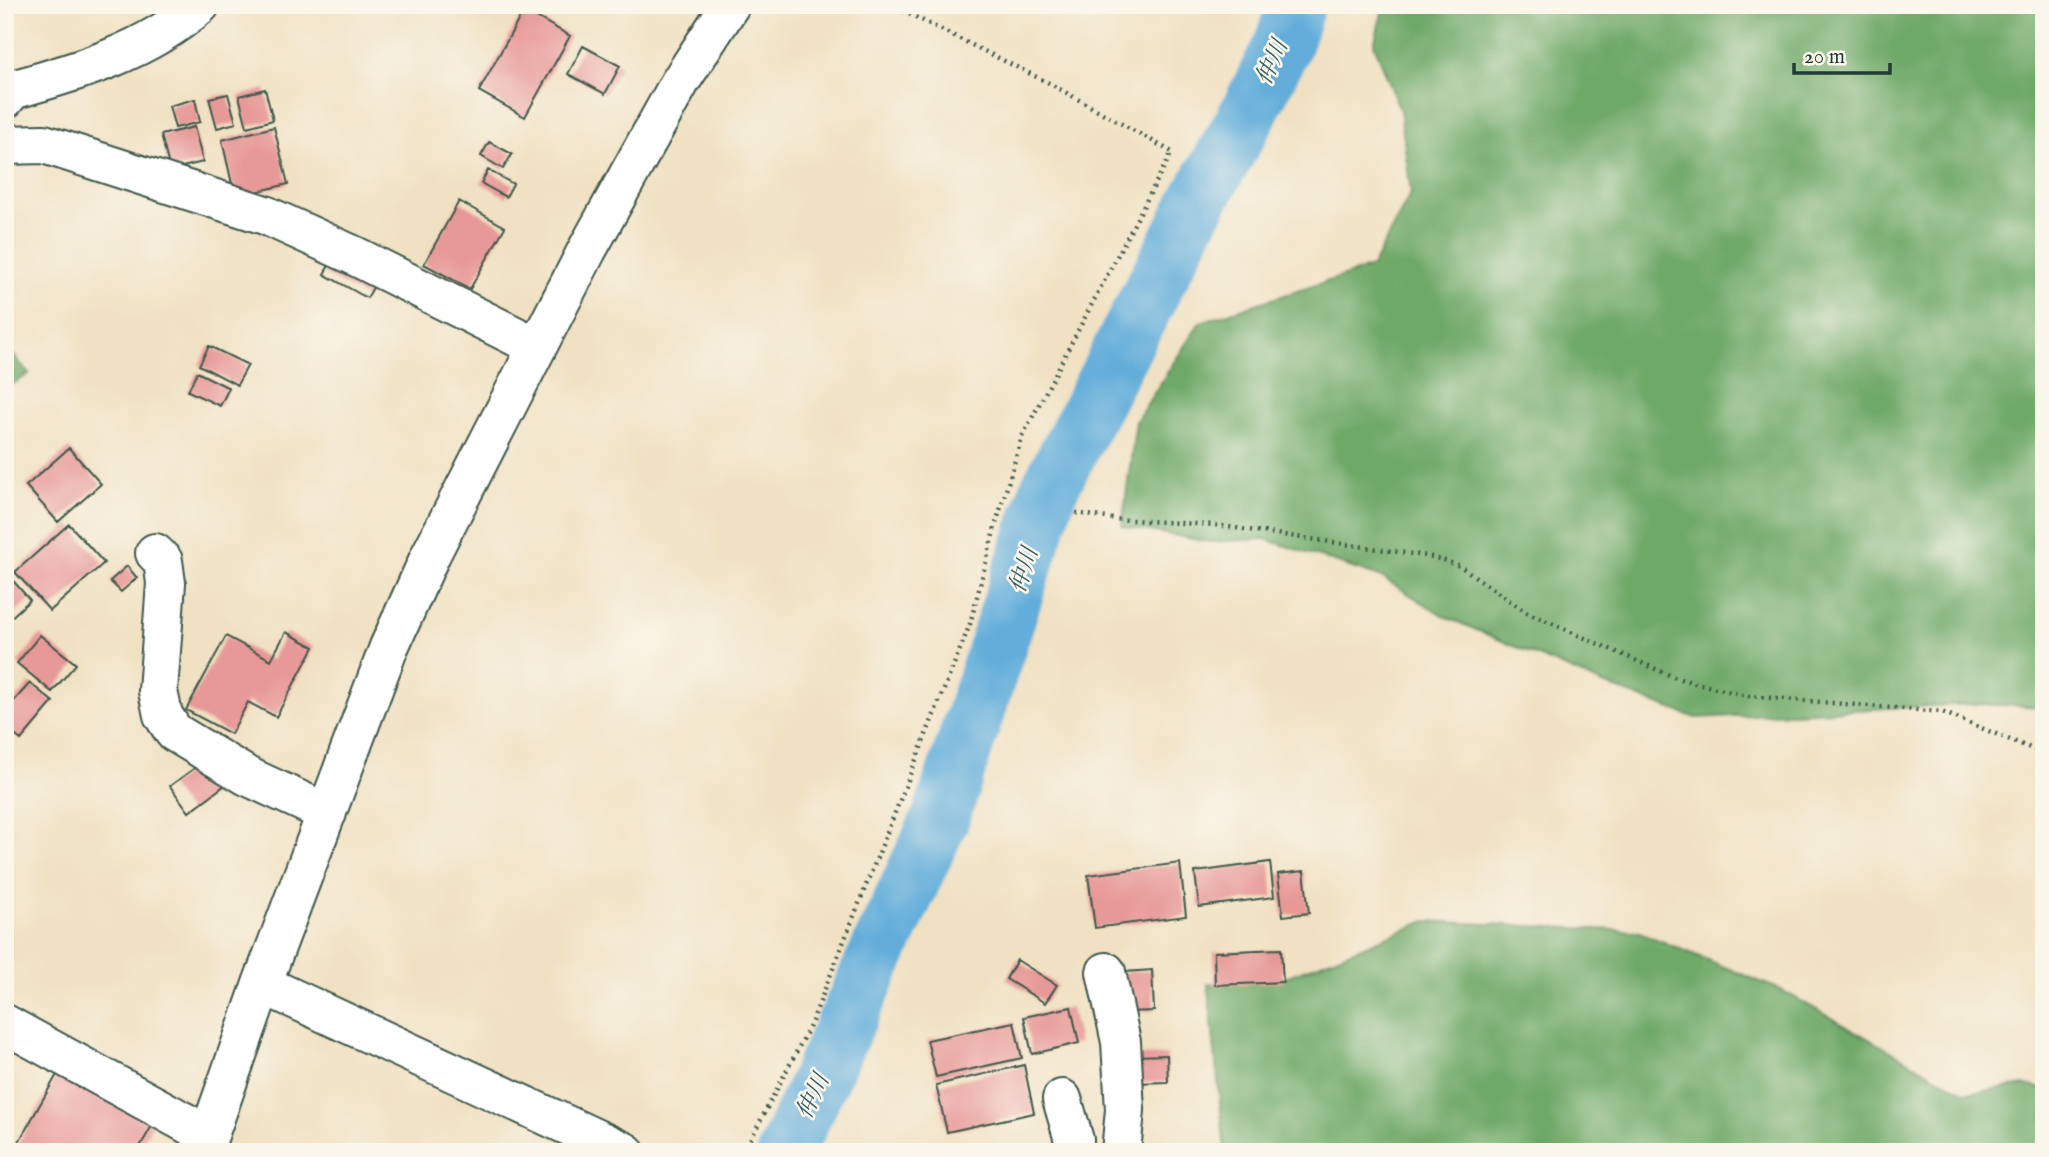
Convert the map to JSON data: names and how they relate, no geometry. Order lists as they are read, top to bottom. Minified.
{"water":["仲川"],"scale_bar":"20 m"}
